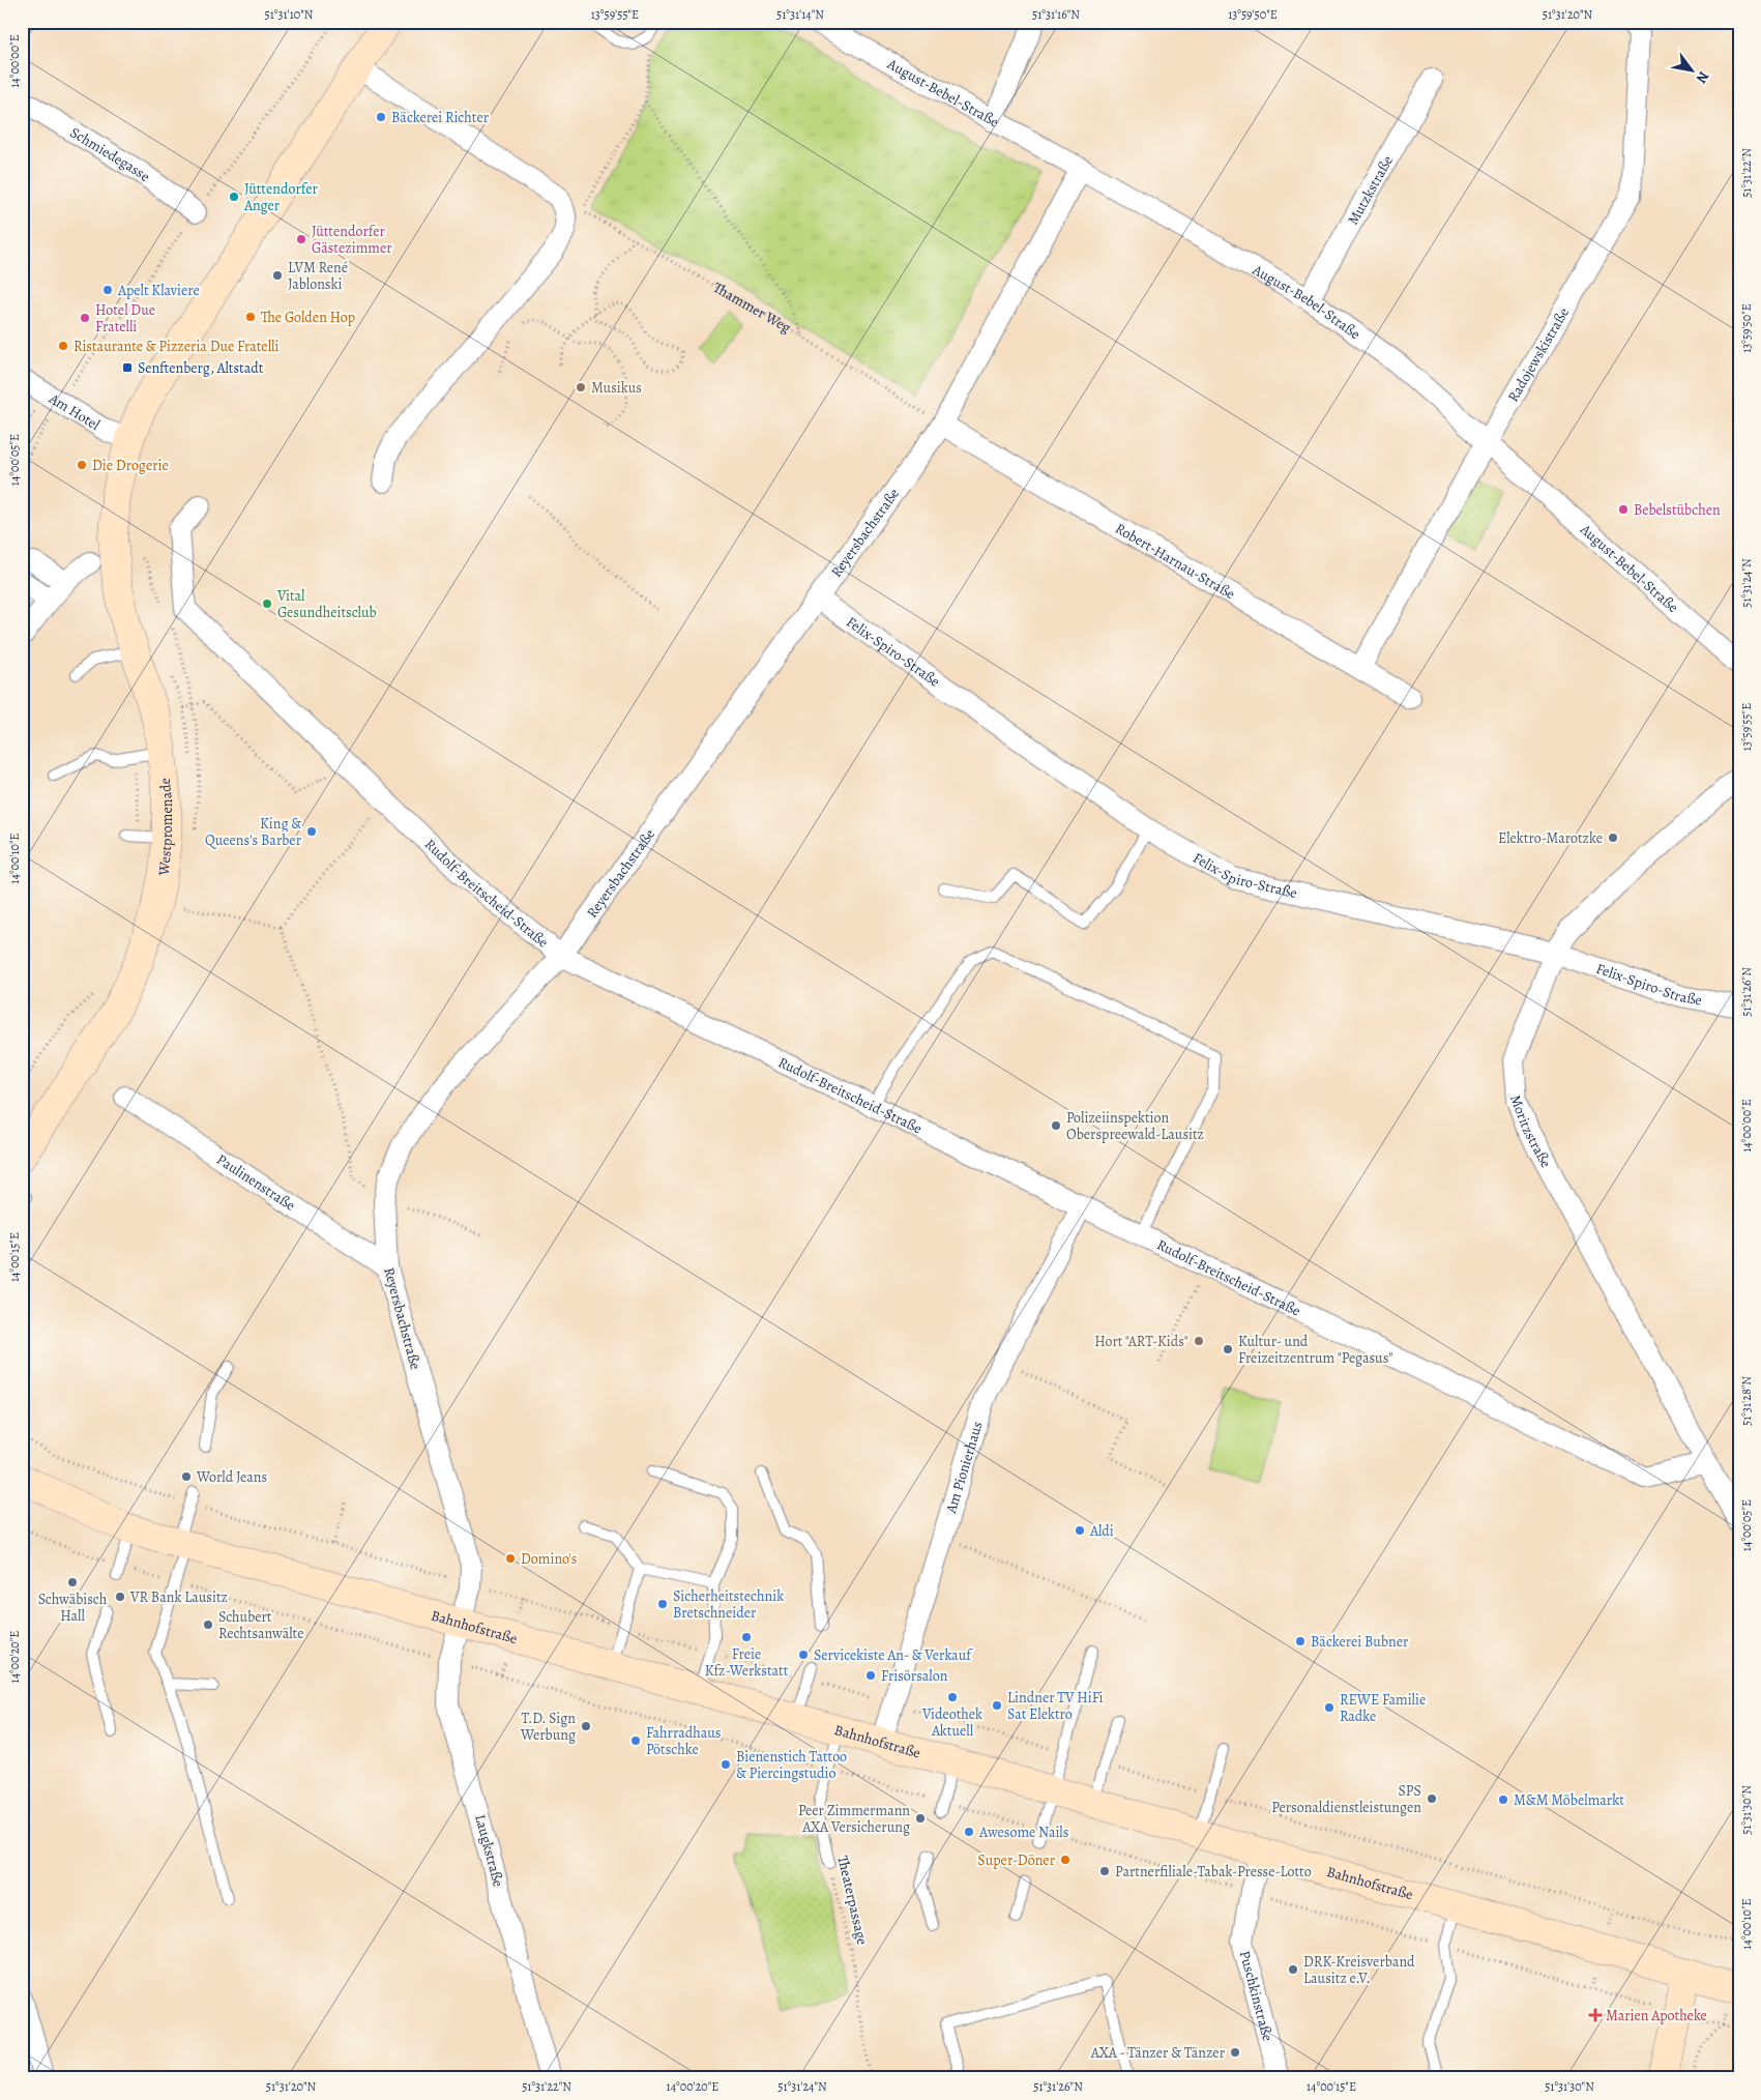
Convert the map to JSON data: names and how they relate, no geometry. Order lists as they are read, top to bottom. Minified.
{"streets":{"main road":["Westpromenade","Bahnhofstraße"],"street":["August-Bebel-Straße","Schmiedegasse","Mutzkstraße","Radojewskistraße","Am Hotel","Reyersbachstraße","Robert-Harnau-Straße","Felix-Spiro-Straße","Rudolf-Breitscheid-Straße","Moritzstraße","Paulinenstraße","Am Pionierhaus","Laugkstraße","Puschkinstraße"],"lane":["Theaterpassage"],"path":["Thammer Weg"]},"crossings":[["August-Bebel-Straße","Mutzkstraße"],["August-Bebel-Straße","Radojewskistraße"],["August-Bebel-Straße","Reyersbachstraße"],["Thammer Weg","Reyersbachstraße"],["Thammer Weg","Robert-Harnau-Straße"],["Radojewskistraße","Robert-Harnau-Straße"],["Am Hotel","Westpromenade"],["Reyersbachstraße","Robert-Harnau-Straße"],["Reyersbachstraße","Felix-Spiro-Straße"],["Reyersbachstraße","Rudolf-Breitscheid-Straße"],["Reyersbachstraße","Paulinenstraße"],["Reyersbachstraße","Bahnhofstraße"],["Reyersbachstraße","Laugkstraße"],["Felix-Spiro-Straße","Moritzstraße"],["Rudolf-Breitscheid-Straße","Moritzstraße"],["Rudolf-Breitscheid-Straße","Am Pionierhaus"],["Am Pionierhaus","Bahnhofstraße"],["Bahnhofstraße","Laugkstraße"],["Bahnhofstraße","Theaterpassage"],["Bahnhofstraße","Puschkinstraße"]],"places":{"other":["Bäckerei Richter","Jüttendorfer Anger","Jüttendorfer Gästezimmer","LVM René Jablonski","Apelt Klaviere","The Golden Hop","Hotel Due Fratelli","Ristaurante & Pizzeria Due Fratelli","Musikus","Die Drogerie","Bebelstübchen","Vital Gesundheitsclub","King & Queens's Barber","Elektro-Marotzke","Polizeiinspektion Oberspreewald-Lausitz","Hort \"ART-Kids\"","Kultur- und Freizeitzentrum \"Pegasus\"","World Jeans","Aldi","Domino's","Schwäbisch Hall","VR Bank Lausitz","Sicherheitstechnik Bretschneider","Schubert Rechtsanwälte","Freie Kfz-Werkstatt","Bäckerei Bubner","Servicekiste An- & Verkauf","Frisörsalon","Videothek Aktuell","Lindner TV HiFi Sat Elektro","REWE Familie Radke","T.D. Sign Werbung","Fahrradhaus Pötschke","Bienenstich Tattoo & Piercingstudio","SPS Personaldienstleistungen","M&M Möbelmarkt","Peer Zimmermann AXA Versicherung","Awesome Nails","Super-Döner","Partnerfiliale-Tabak-Presse-Lotto","DRK-Kreisverband Lausitz e.V.","AXA - Tänzer & Tänzer"],"transit":["Senftenberg, Altstadt"],"health":["Marien Apotheke"]},"north":"bottom right","coordinates":["51°31'10\"N","13°59'55\"E","51°31'14\"N","51°31'16\"N","13°59'50\"E","51°31'20\"N","14°00'00\"E","51°31'22\"N","14°00'05\"E","51°31'24\"N","14°00'10\"E","51°31'26\"N","14°00'15\"E","51°31'28\"N","14°00'20\"E","51°31'30\"N"]}
